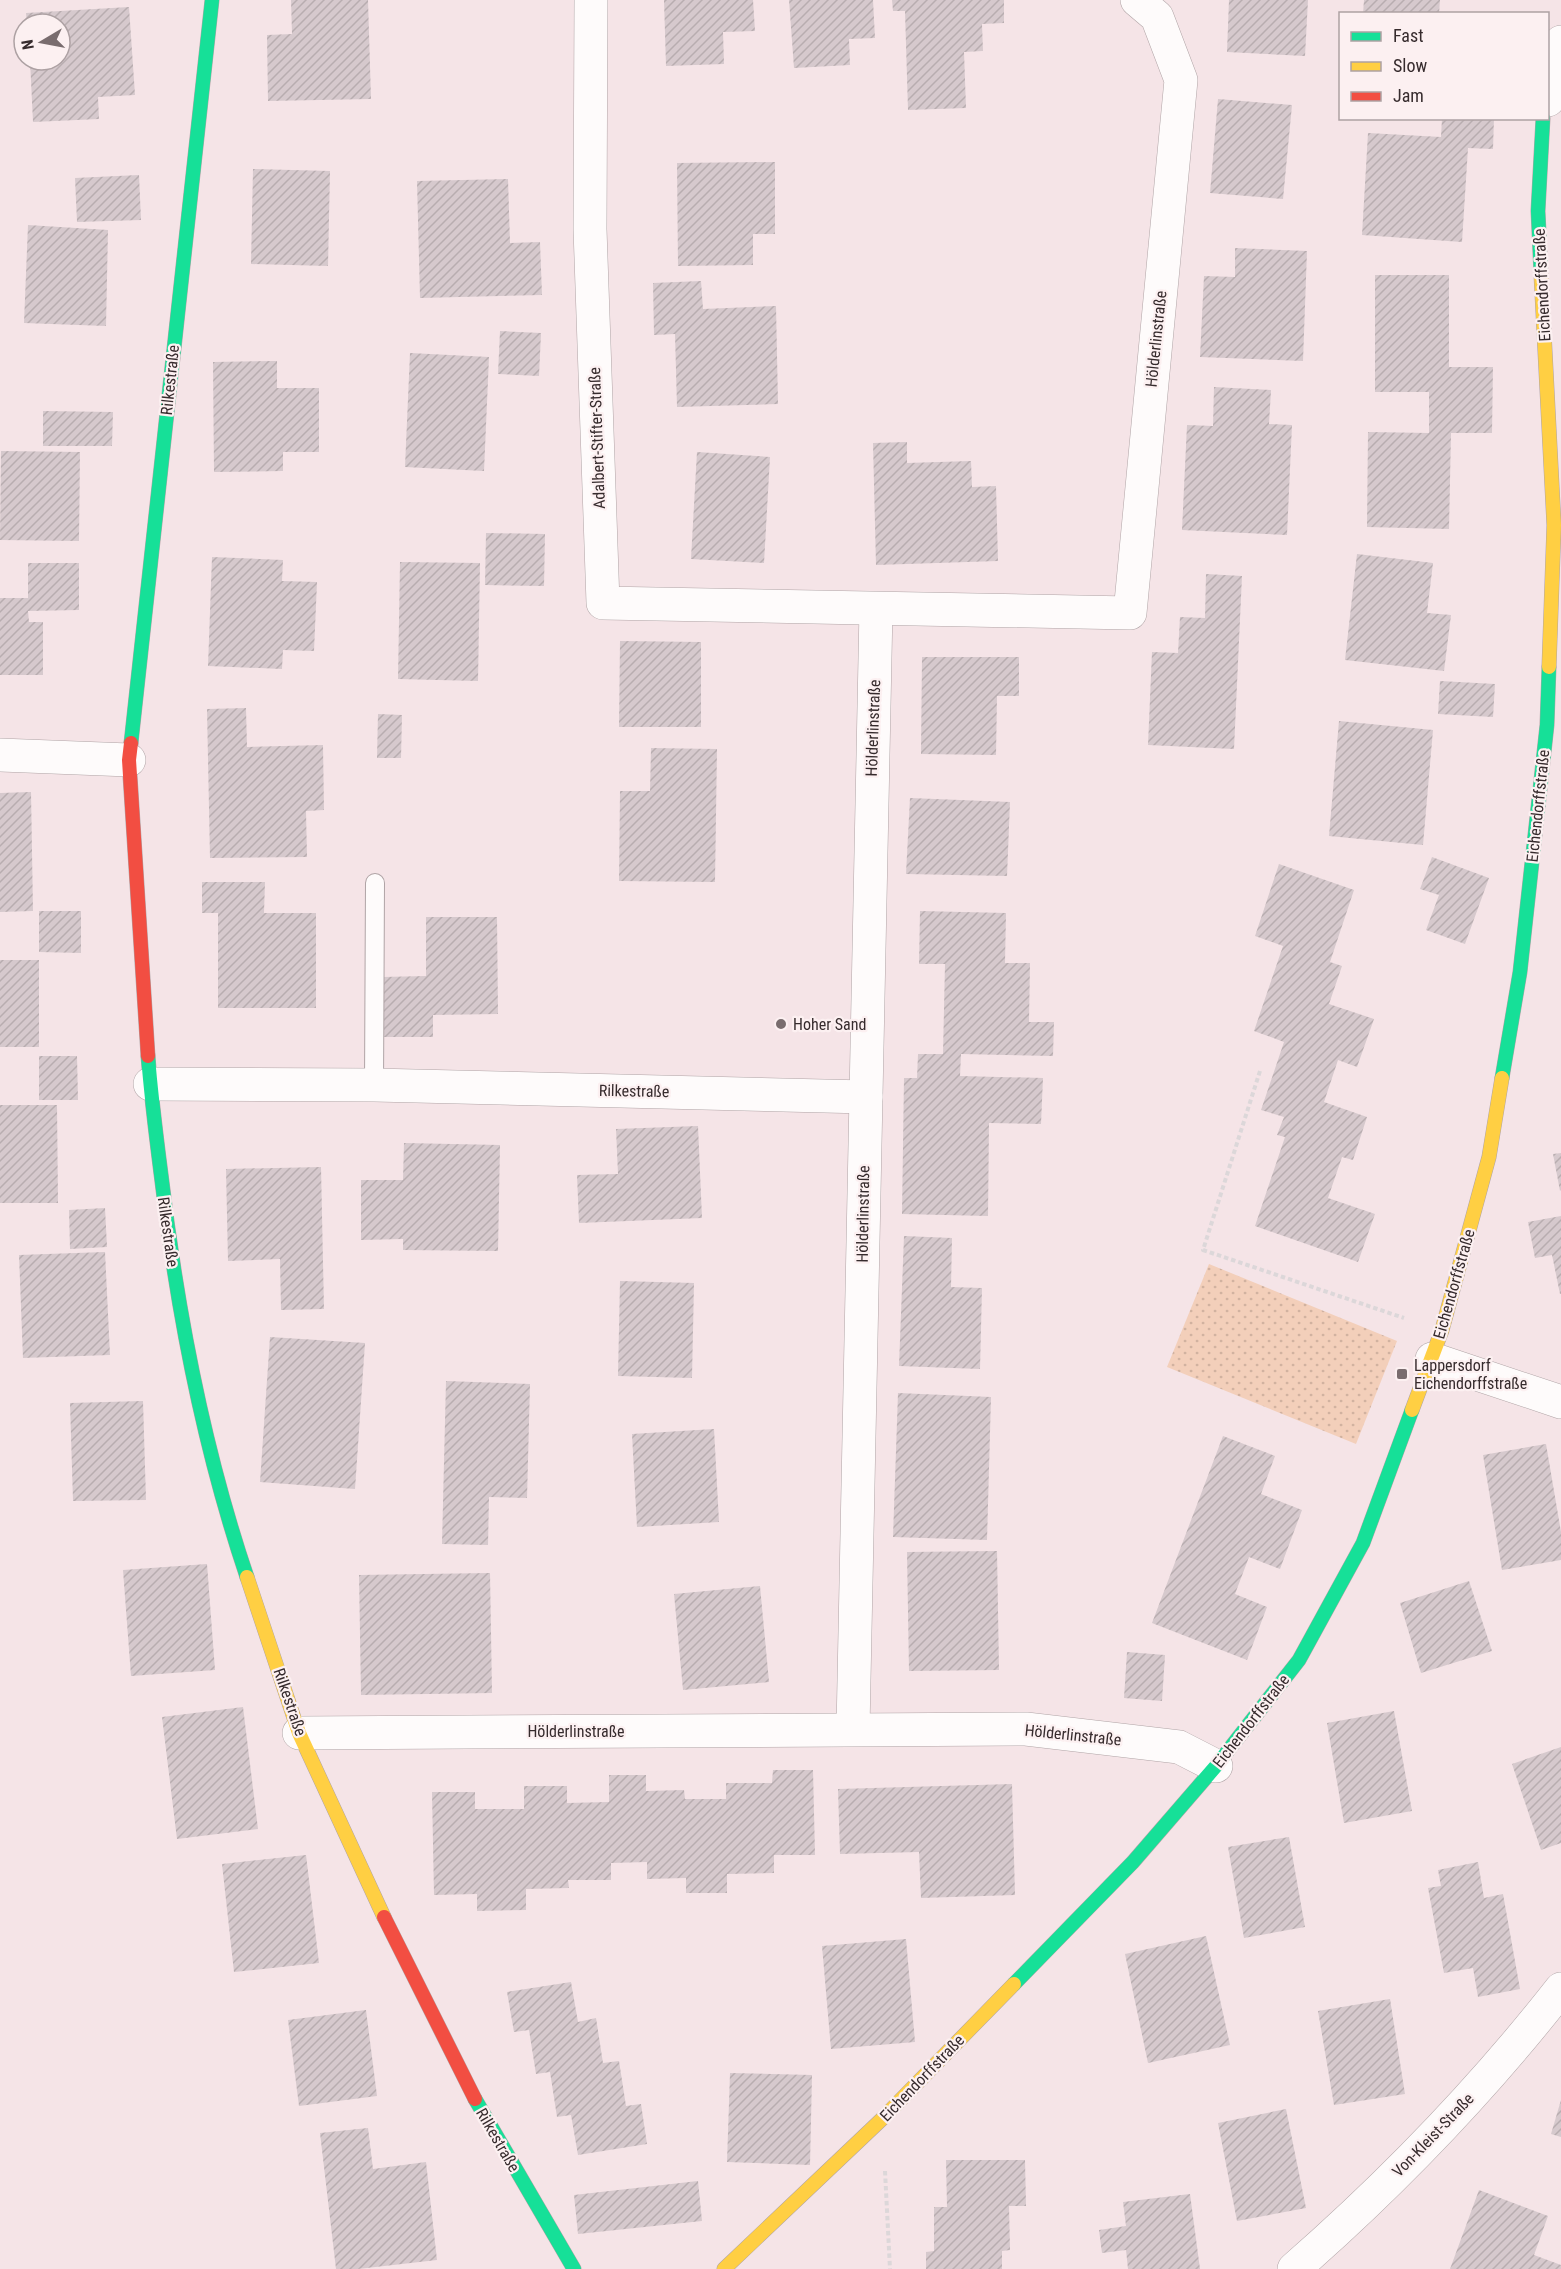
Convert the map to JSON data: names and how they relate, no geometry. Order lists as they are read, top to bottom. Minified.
{"streets":{"street":["Eichendorffstraße","Hölderlinstraße","Rilkestraße","Adalbert-Stifter-Straße","Von-Kleist-Straße"]},"crossings":[["Eichendorffstraße","Hölderlinstraße"],["Hölderlinstraße","Rilkestraße"],["Hölderlinstraße","Adalbert-Stifter-Straße"]],"places":{"other":["Hoher Sand"],"transit":["Lappersdorf Eichendorffstraße"]},"legend":["Fast","Slow","Jam"],"north":"left"}
